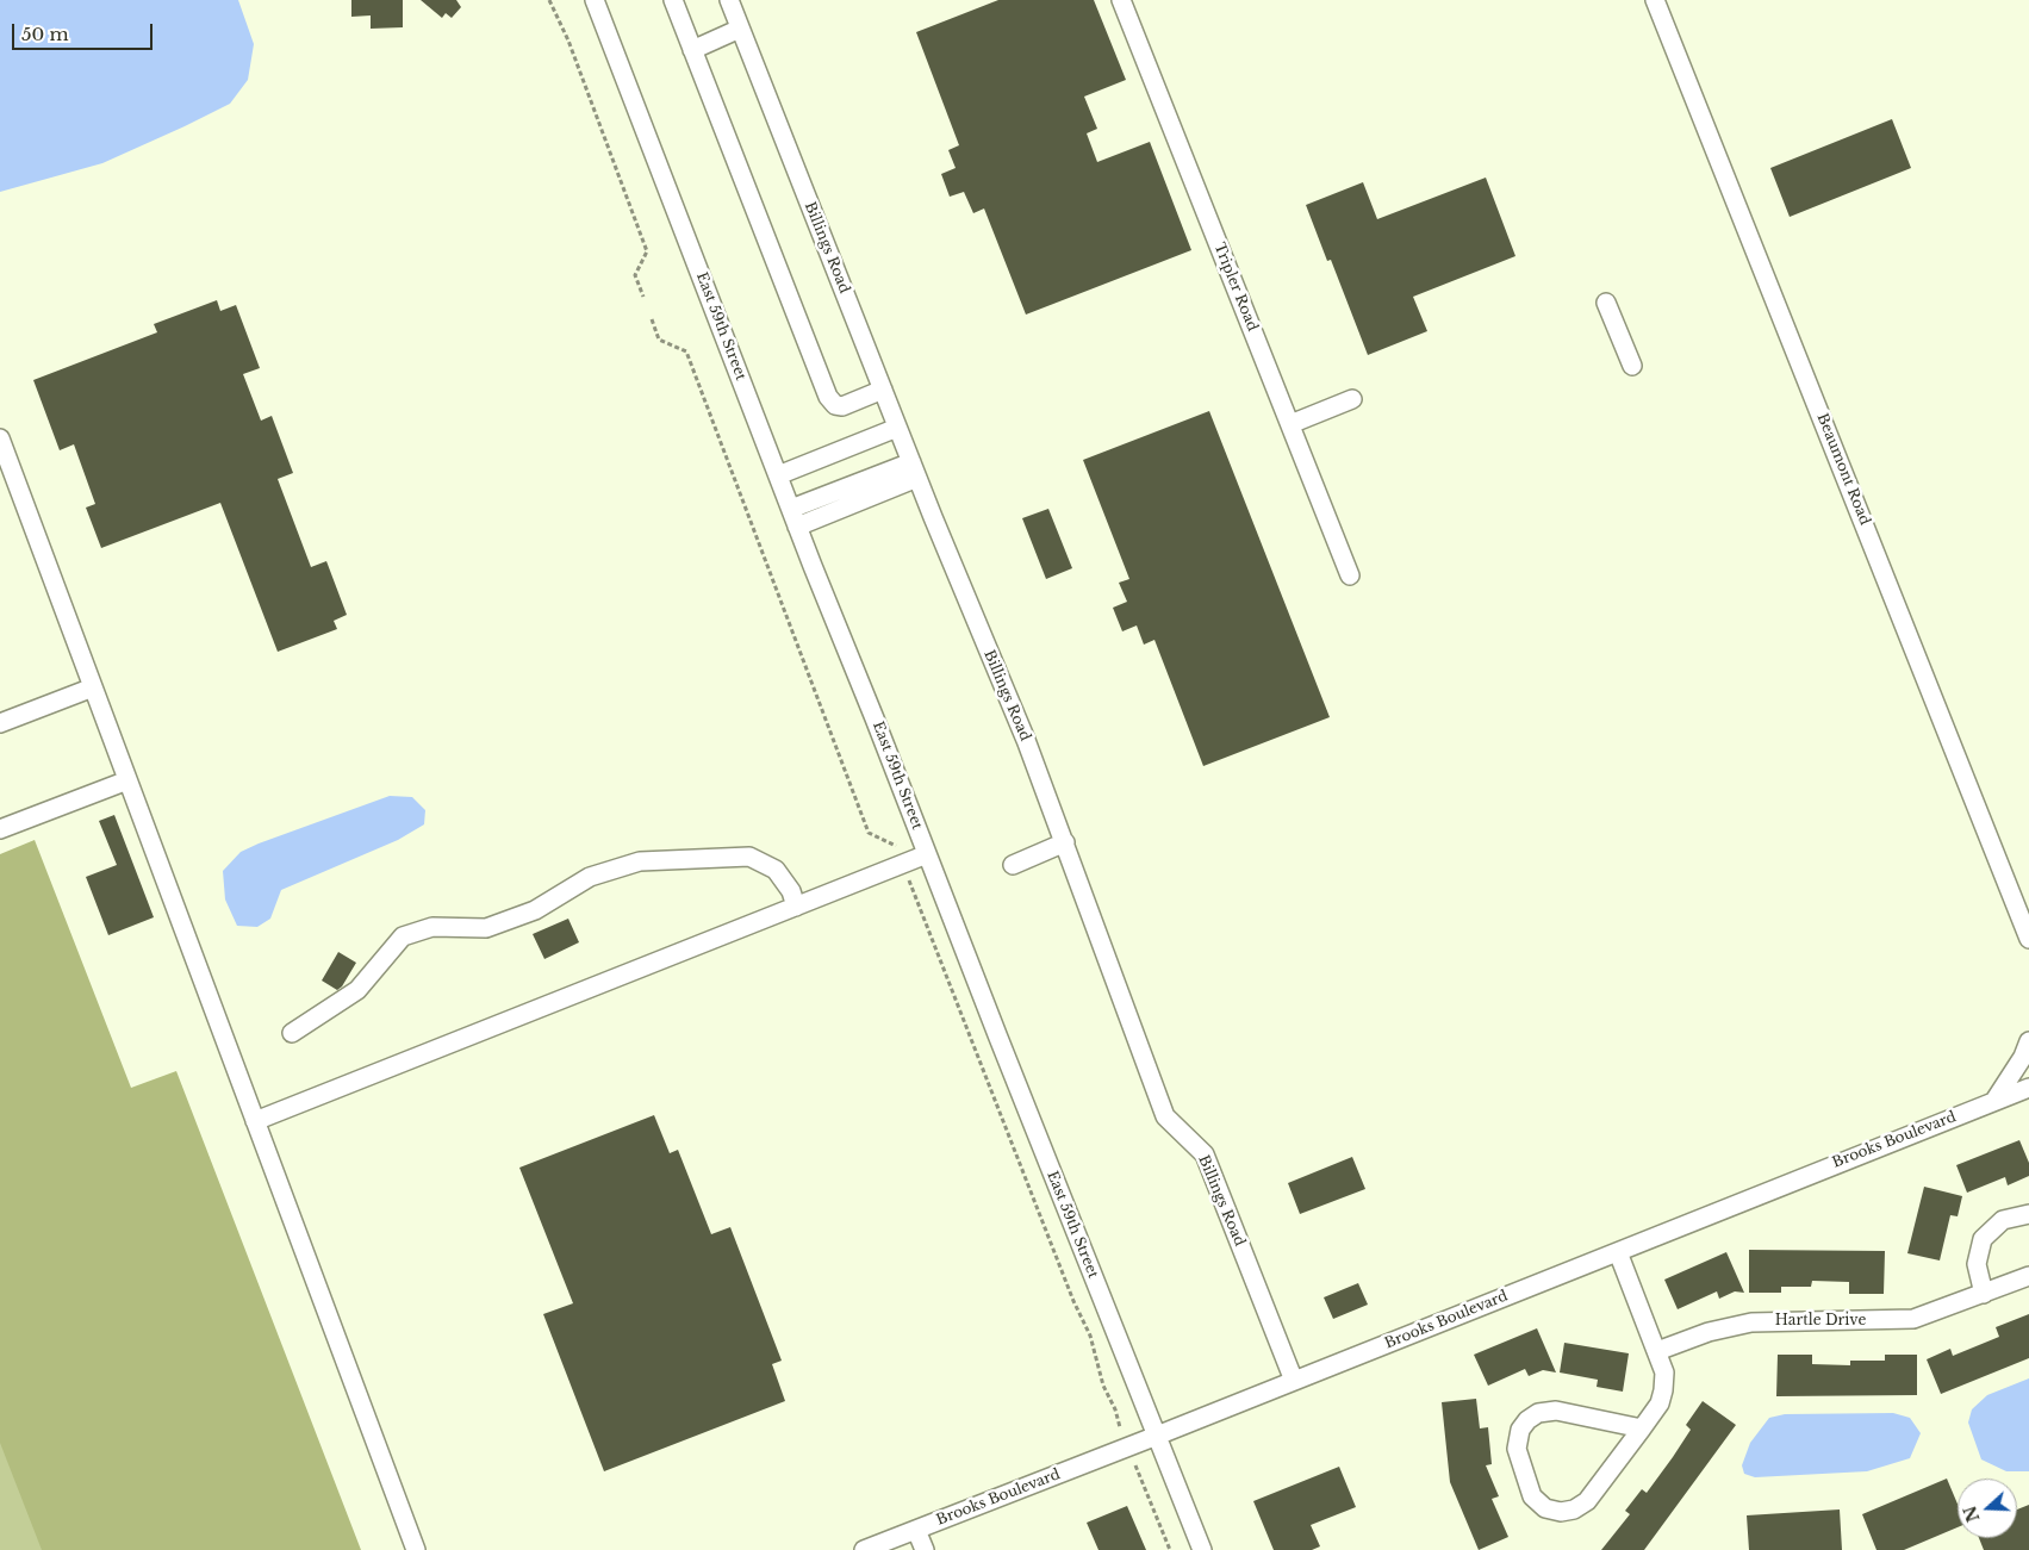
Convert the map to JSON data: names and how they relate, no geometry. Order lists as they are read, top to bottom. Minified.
{"streets":{"street":["Billings Road","Tripler Road","East 59th Street","Beaumont Road","Brooks Boulevard","Hartle Drive"]},"crossings":[["Billings Road","Brooks Boulevard"],["East 59th Street","Brooks Boulevard"]],"scale_bar":"50 m","north":"left"}
